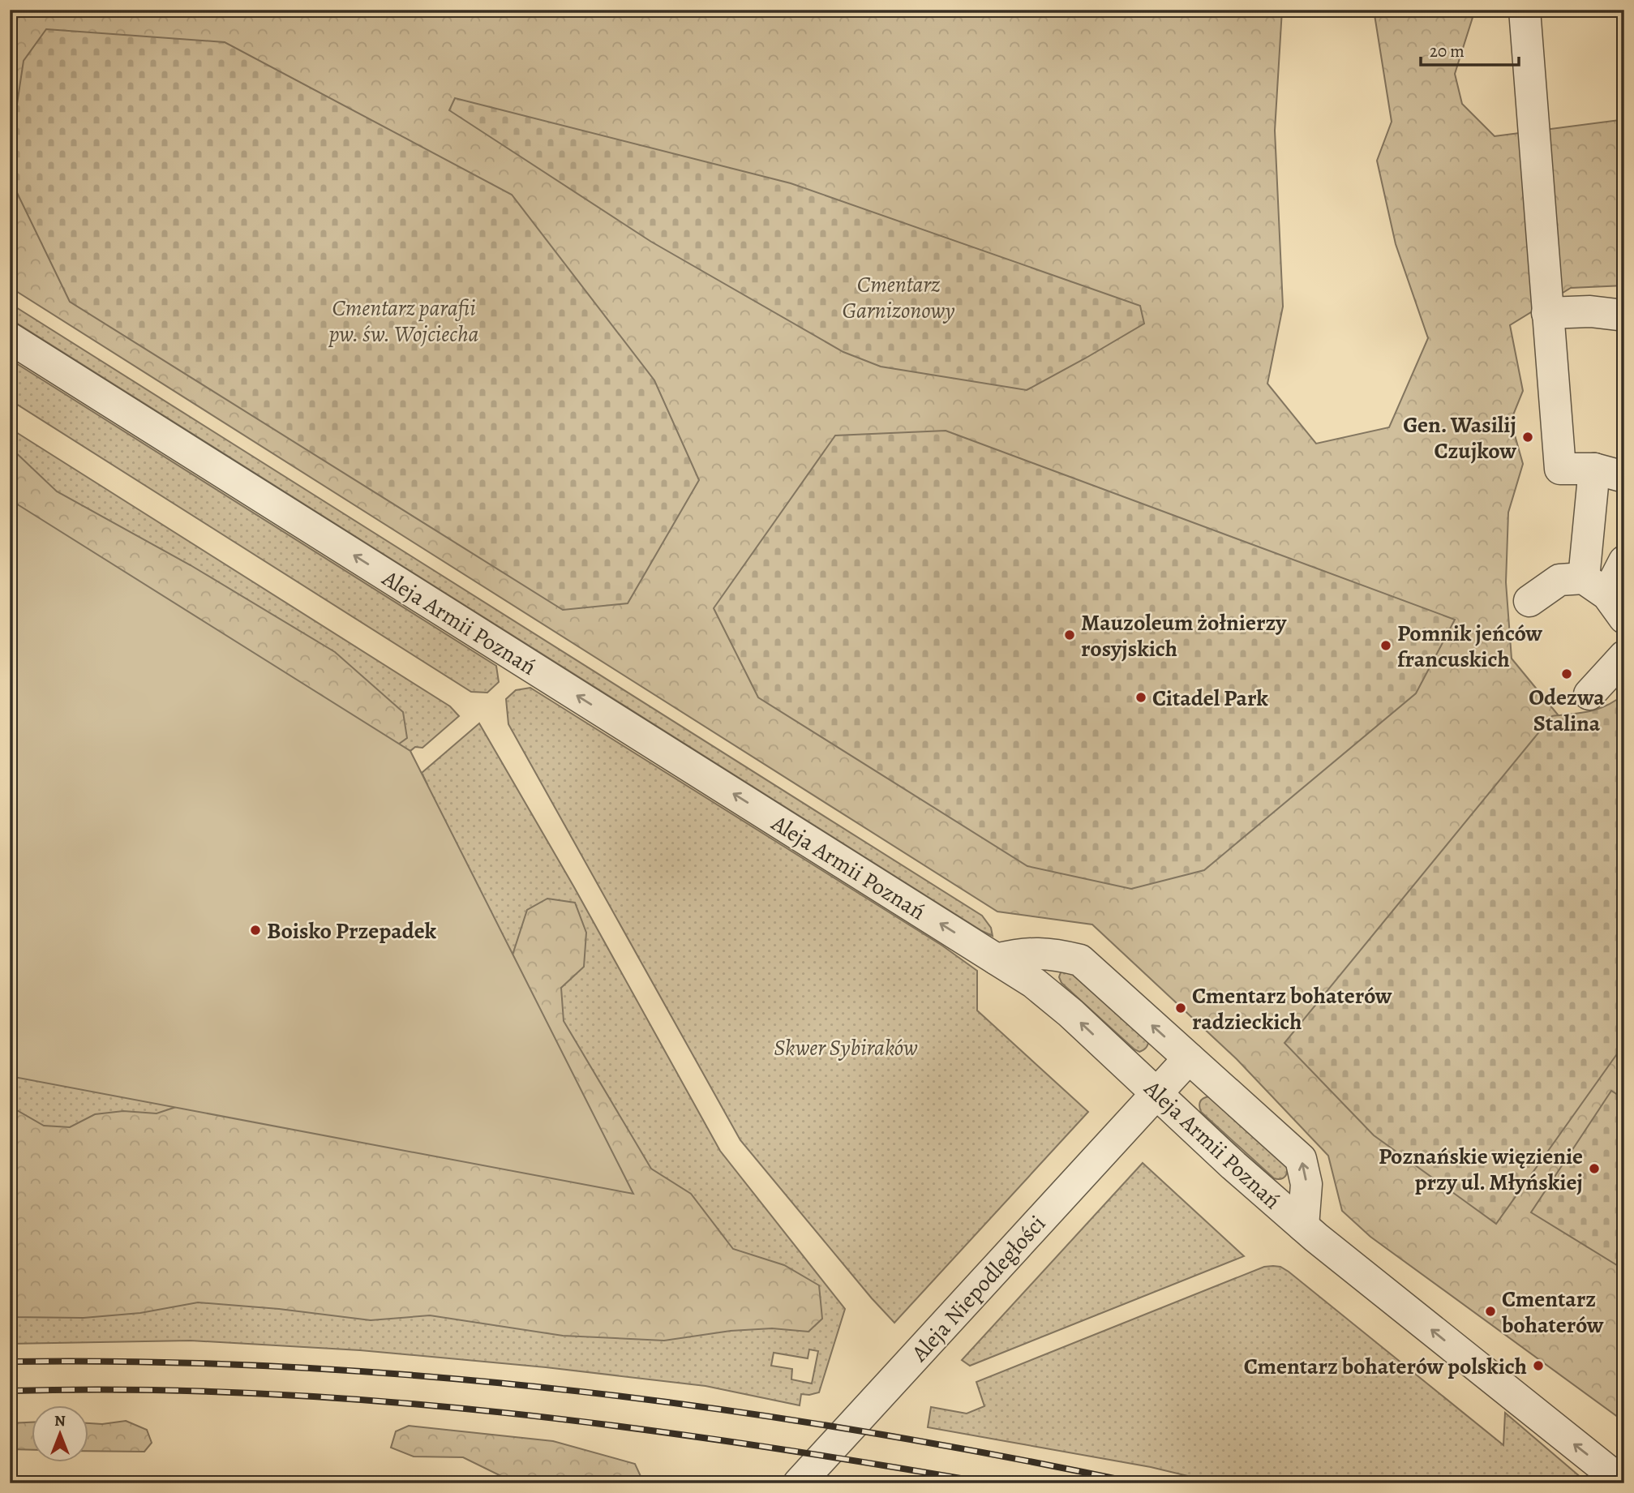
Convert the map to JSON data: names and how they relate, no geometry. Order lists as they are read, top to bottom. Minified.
{"streets":{"street":["Aleja Armii Poznań","Aleja Niepodległości"]},"crossings":[["Aleja Armii Poznań","Aleja Niepodległości"]],"one_way":["Aleja Armii Poznań"],"parks":["Cmentarz Garnizonowy","Cmentarz parafii pw. św. Wojciecha","Skwer Sybiraków"],"places":["Gen. Wasilij Czujkow","Mauzoleum żołnierzy rosyjskich","Pomnik jeńców francuskich","Odezwa Stalina","Citadel Park","Boisko Przepadek","Cmentarz bohaterów radzieckich","Poznańskie więzienie przy ul. Młyńskiej","Cmentarz bohaterów","Cmentarz bohaterów polskich"],"scale_bar":"20 m","north":"top"}
